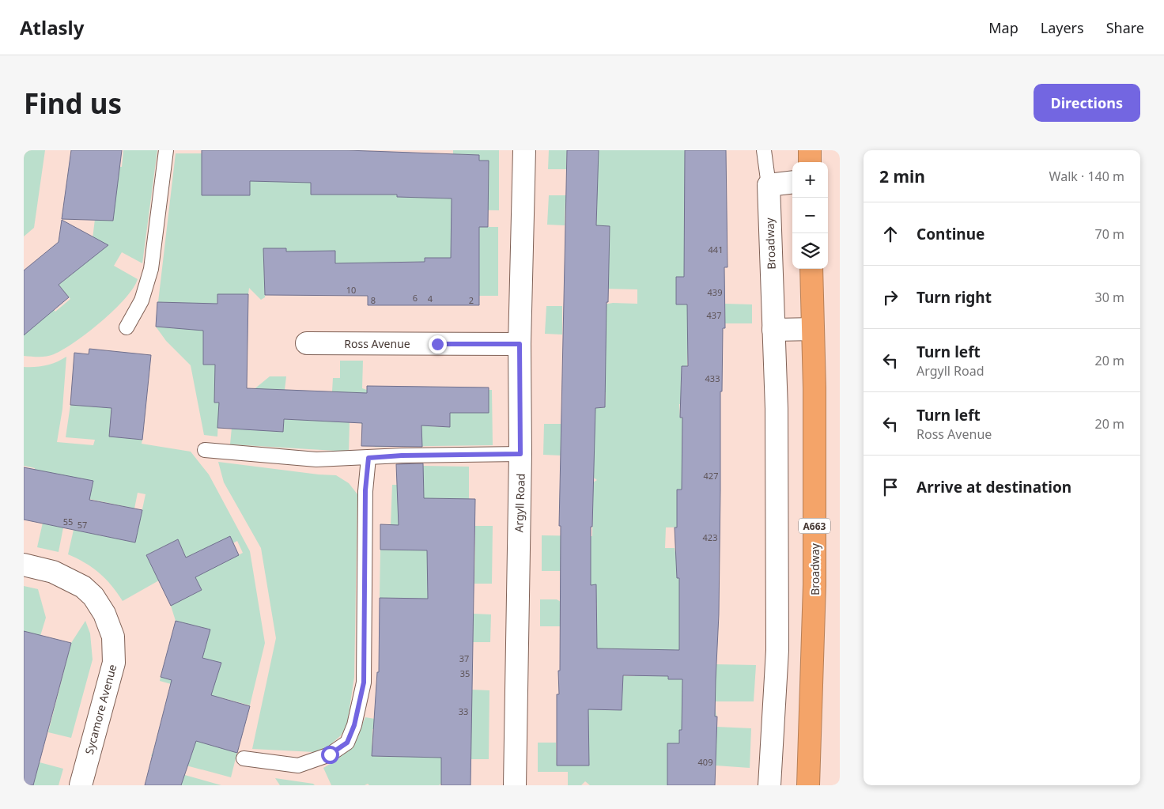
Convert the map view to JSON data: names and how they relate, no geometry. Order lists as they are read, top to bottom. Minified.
{"streets":{"highway":["Broadway","A663"],"street":["Ross Avenue","Argyll Road","Sycamore Avenue"]},"crossings":[["Ross Avenue","Argyll Road"]],"house_numbers":["441","10","439","6","4","8","2","437","433","427","55","57","423","37","35","33","409"],"page":{"header":"Atlasly","nav":["Map","Layers","Share"],"buttons":"Directions","title":"Find us","heading":["2 min","Walk · 140 m"],"map_buttons":["+","−"],"list":[["Continue","70 m"],["Turn right","30 m"],["Turn left","Argyll Road","20 m"],["Turn left","Ross Avenue","20 m"],"Arrive at destination"]}}
